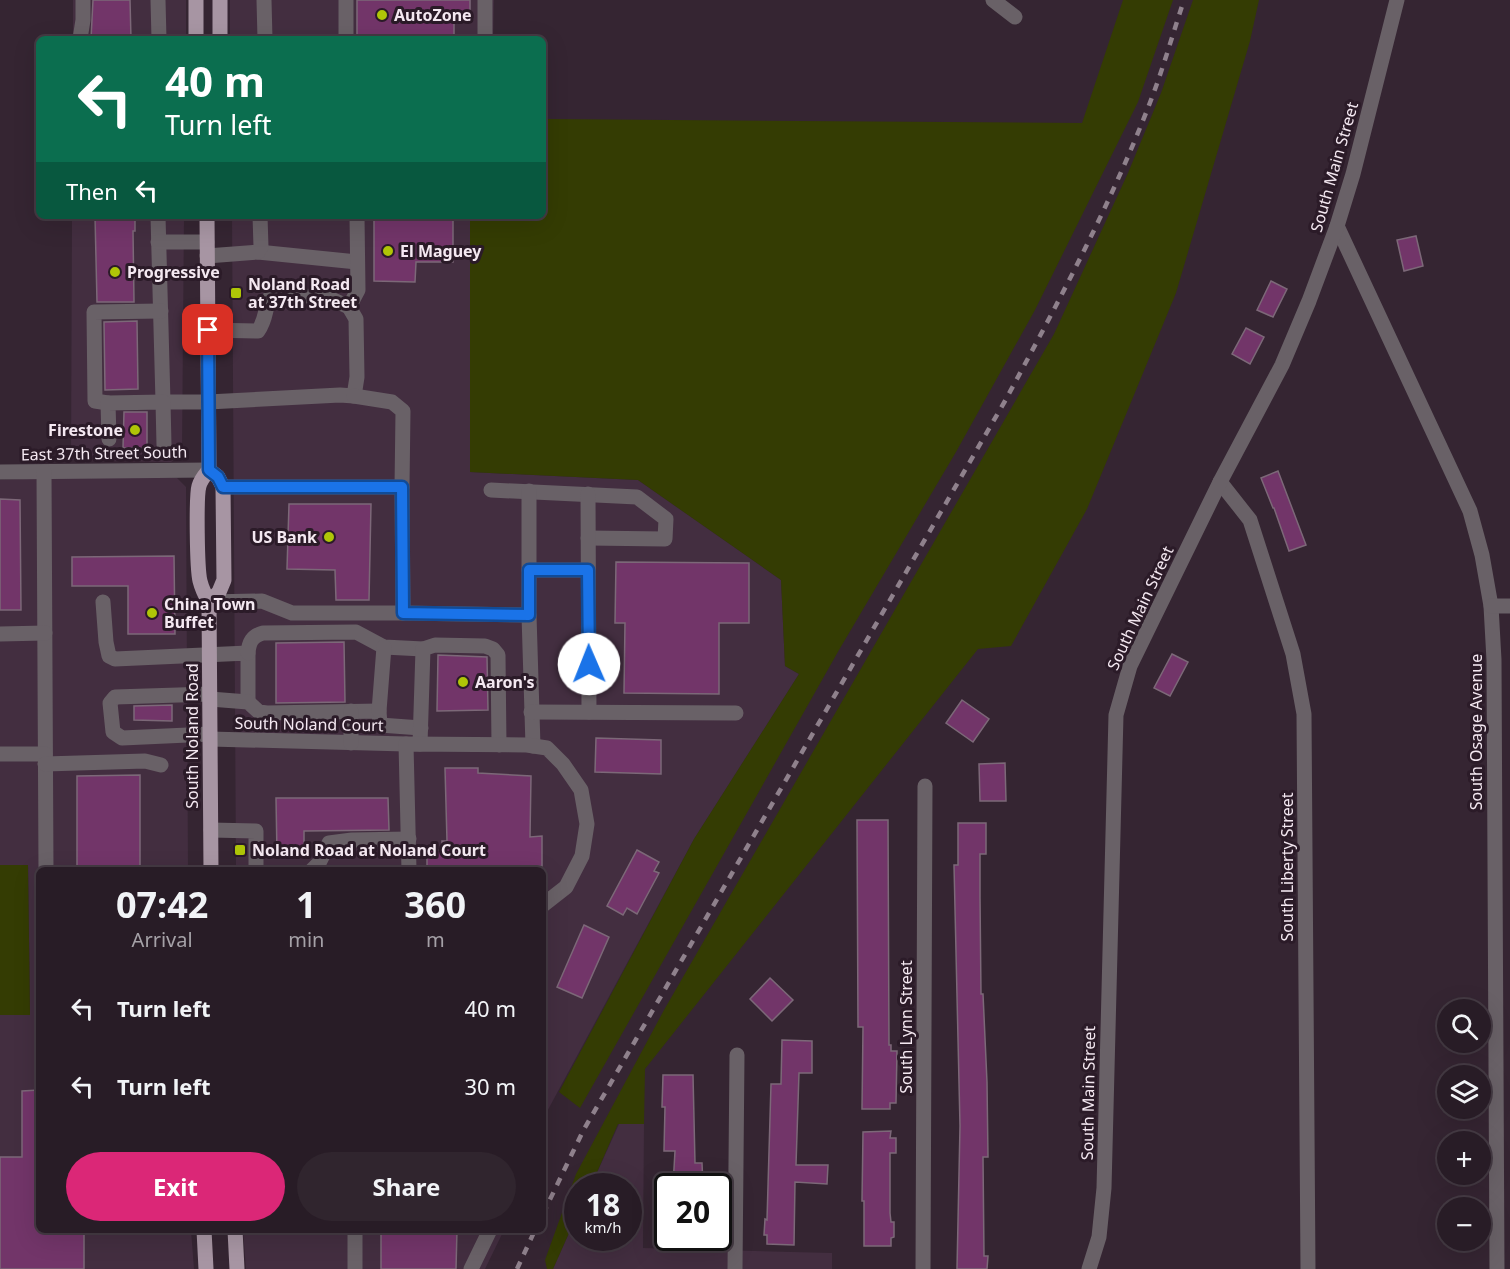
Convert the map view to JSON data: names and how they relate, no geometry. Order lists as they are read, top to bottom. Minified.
{"streets":{"main road":["South Noland Road"],"street":["South Main Street","East 37th Street South","South Noland Court","South Osage Avenue","South Liberty Street","South Lynn Street"]},"crossings":[["South Main Street","South Osage Avenue"],["South Main Street","South Liberty Street"],["East 37th Street South","South Noland Road"],["South Noland Court","South Noland Road"]],"places":{"other":["AutoZone","El Maguey","Progressive","Firestone","US Bank","China Town Buffet","Aaron's"],"transit":["Noland Road at 37th Street","Noland Road at Noland Court"]},"page":{"turn":["40 m","Turn left"],"then":"Then","eta":["07:42","Arrival","1","min","360","m"],"list":[{"name":"Turn left","value":"40 m"},{"name":"Turn left","value":"30 m"}],"map_buttons":["+","−"],"buttons":["Exit","Share"],"speed":"18 km/h","limit":"20"}}
